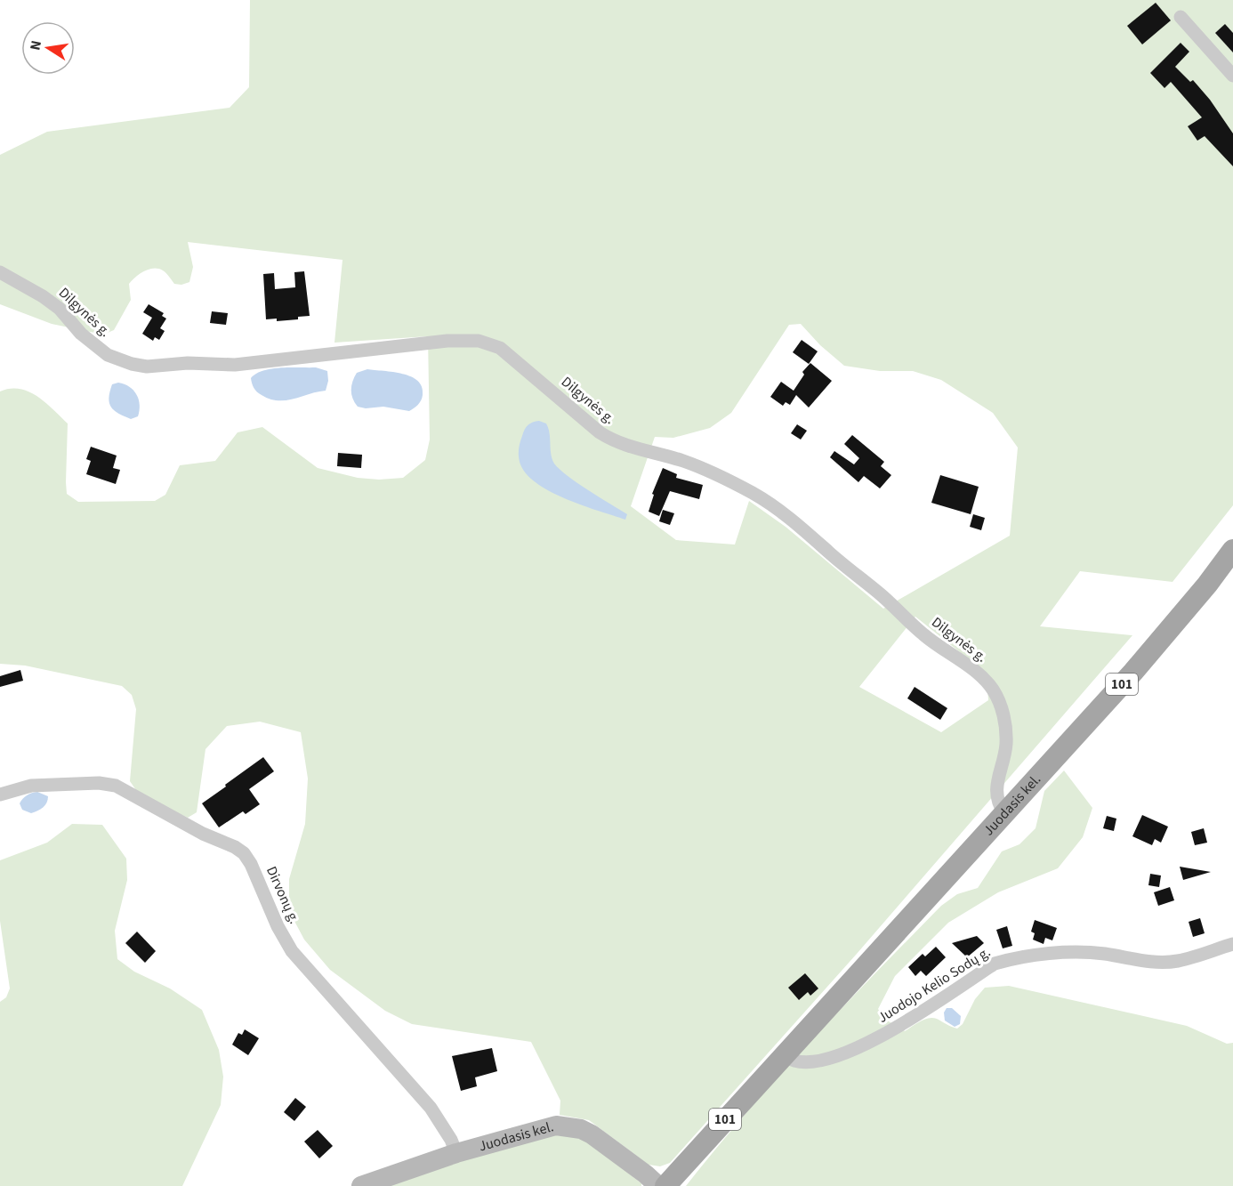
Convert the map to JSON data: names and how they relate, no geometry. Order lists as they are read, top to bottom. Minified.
{"streets":{"main road":["101","Juodasis kel."],"street":["Dilgynės g.","Dirvonų g.","Juodojo Kelio Sodų g."]},"crossings":[["Dilgynės g.","Juodasis kel."],["101","Juodasis kel."],["101","Juodojo Kelio Sodų g."],["Juodasis kel.","Dirvonų g."],["Juodasis kel.","Juodojo Kelio Sodų g."]],"north":"left"}
